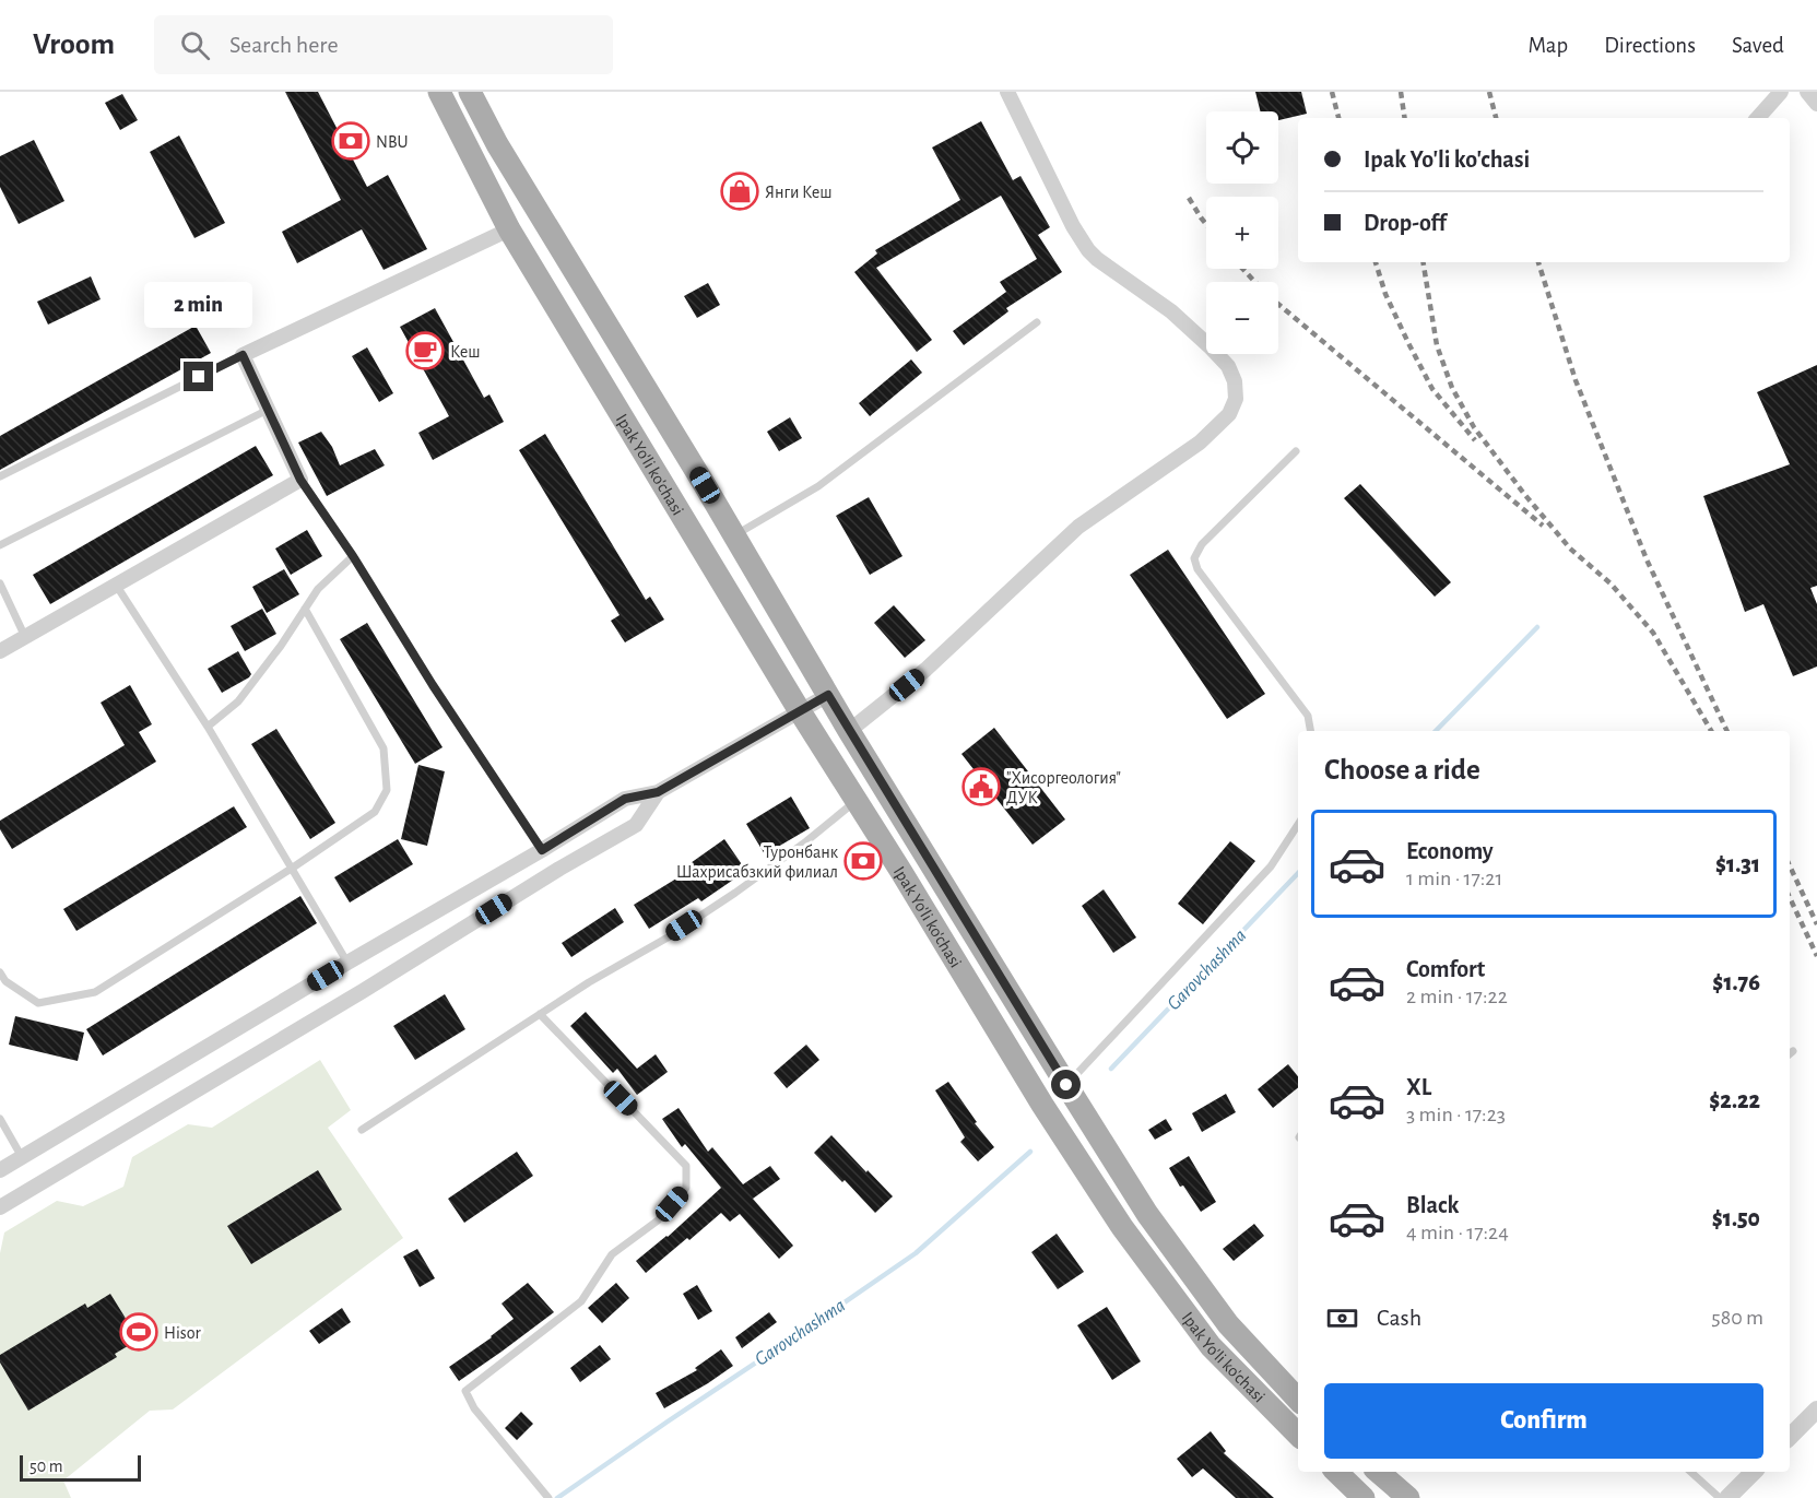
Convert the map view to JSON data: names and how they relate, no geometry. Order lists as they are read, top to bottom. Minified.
{"streets":{"main road":["Ipak Yo'li ko'chasi"]},"water":["Garovchashma"],"places":{"bank":["NBU","Туронбанк Шахрисабзкий филиал"],"shop":["Янги Кеш"],"cafe":["Кеш"],"public building":["\"Хисоргеология\" ДУК"],"sports":["Hisor"]},"scale_bar":"50 m","page":{"header":"Vroom","search":"Search here","nav":["Map","Directions","Saved"],"map_buttons":["+","−"],"banner":["Ipak Yo'li ko'chasi","Drop-off"],"bubble":"2 min","heading":"Choose a ride","list":[{"name":"Economy","note":"1 min · 17:21","value":"$1.31"},{"name":"Comfort","note":"2 min · 17:22","value":"$1.76"},{"name":"XL","note":"3 min · 17:23","value":"$2.22"},{"name":"Black","note":"4 min · 17:24","value":"$1.50"}],"pay":["Cash","580 m"],"buttons":"Confirm","scale":"50 m"}}
